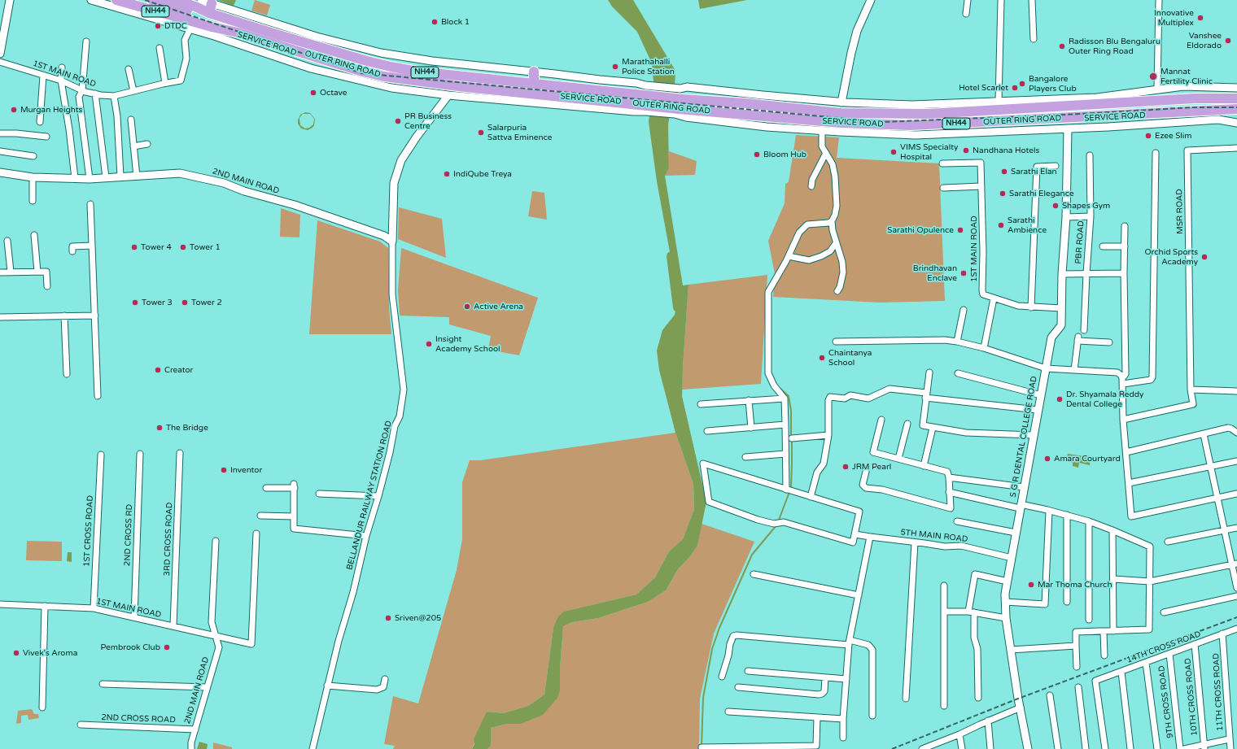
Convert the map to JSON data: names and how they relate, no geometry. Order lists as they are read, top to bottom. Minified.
{"streets":{"highway":["NH44","OUTER RING ROAD"],"street":["SERVICE ROAD","1ST MAIN ROAD","2ND MAIN ROAD","MSR ROAD","PBR ROAD","S G R DENTAL COLLEGE ROAD","BELLANDUR RAILWAY STATION ROAD","1ST CROSS ROAD","2ND CROSS RD","5TH MAIN ROAD","3RD CROSS ROAD","14TH CROSS ROAD","11TH CROSS ROAD","10TH CROSS ROAD","9TH CROSS ROAD","2ND CROSS ROAD"]},"crossings":[["SERVICE ROAD","OUTER RING ROAD"],["SERVICE ROAD","1ST MAIN ROAD"],["SERVICE ROAD","S G R DENTAL COLLEGE ROAD"],["1ST MAIN ROAD","2ND MAIN ROAD"],["1ST MAIN ROAD","S G R DENTAL COLLEGE ROAD"],["1ST MAIN ROAD","1ST CROSS ROAD"],["1ST MAIN ROAD","2ND CROSS RD"],["1ST MAIN ROAD","3RD CROSS ROAD"],["2ND MAIN ROAD","BELLANDUR RAILWAY STATION ROAD"],["2ND MAIN ROAD","2ND CROSS ROAD"],["S G R DENTAL COLLEGE ROAD","5TH MAIN ROAD"],["14TH CROSS ROAD","11TH CROSS ROAD"],["14TH CROSS ROAD","10TH CROSS ROAD"],["14TH CROSS ROAD","9TH CROSS ROAD"]],"places":["Innovative Multiplex","Block 1","DTDC","Vanshee Eldorado","Radisson Blu Bengaluru Outer Ring Road","Marathahalli Police Station","Mannat Fertility Clinic","Bangalore Players Club","Hotel Scarlet","Octave","Murgan Heights","PR Business Centre","Salarpuria Sattva Eminence","Ezee Slim","Nandhana Hotels","VIMS Specialty Hospital","Bloom Hub","Sarathi Elan","IndiQube Treya","Sarathi Elegance","Shapes Gym","Sarathi Ambience","Sarathi Opulence","Tower 4","Tower 1","Orchid Sports Academy","Brindhavan Enclave","Tower 3","Tower 2","Active Arena","Insight Academy School","Chaintanya School","Creator","Dr. Shyamala Reddy Dental College","The Bridge","Amara Courtyard","JRM Pearl","Inventor","Mar Thoma Church","Sriven@205","Pembrook Club","Vivek's Aroma"]}
